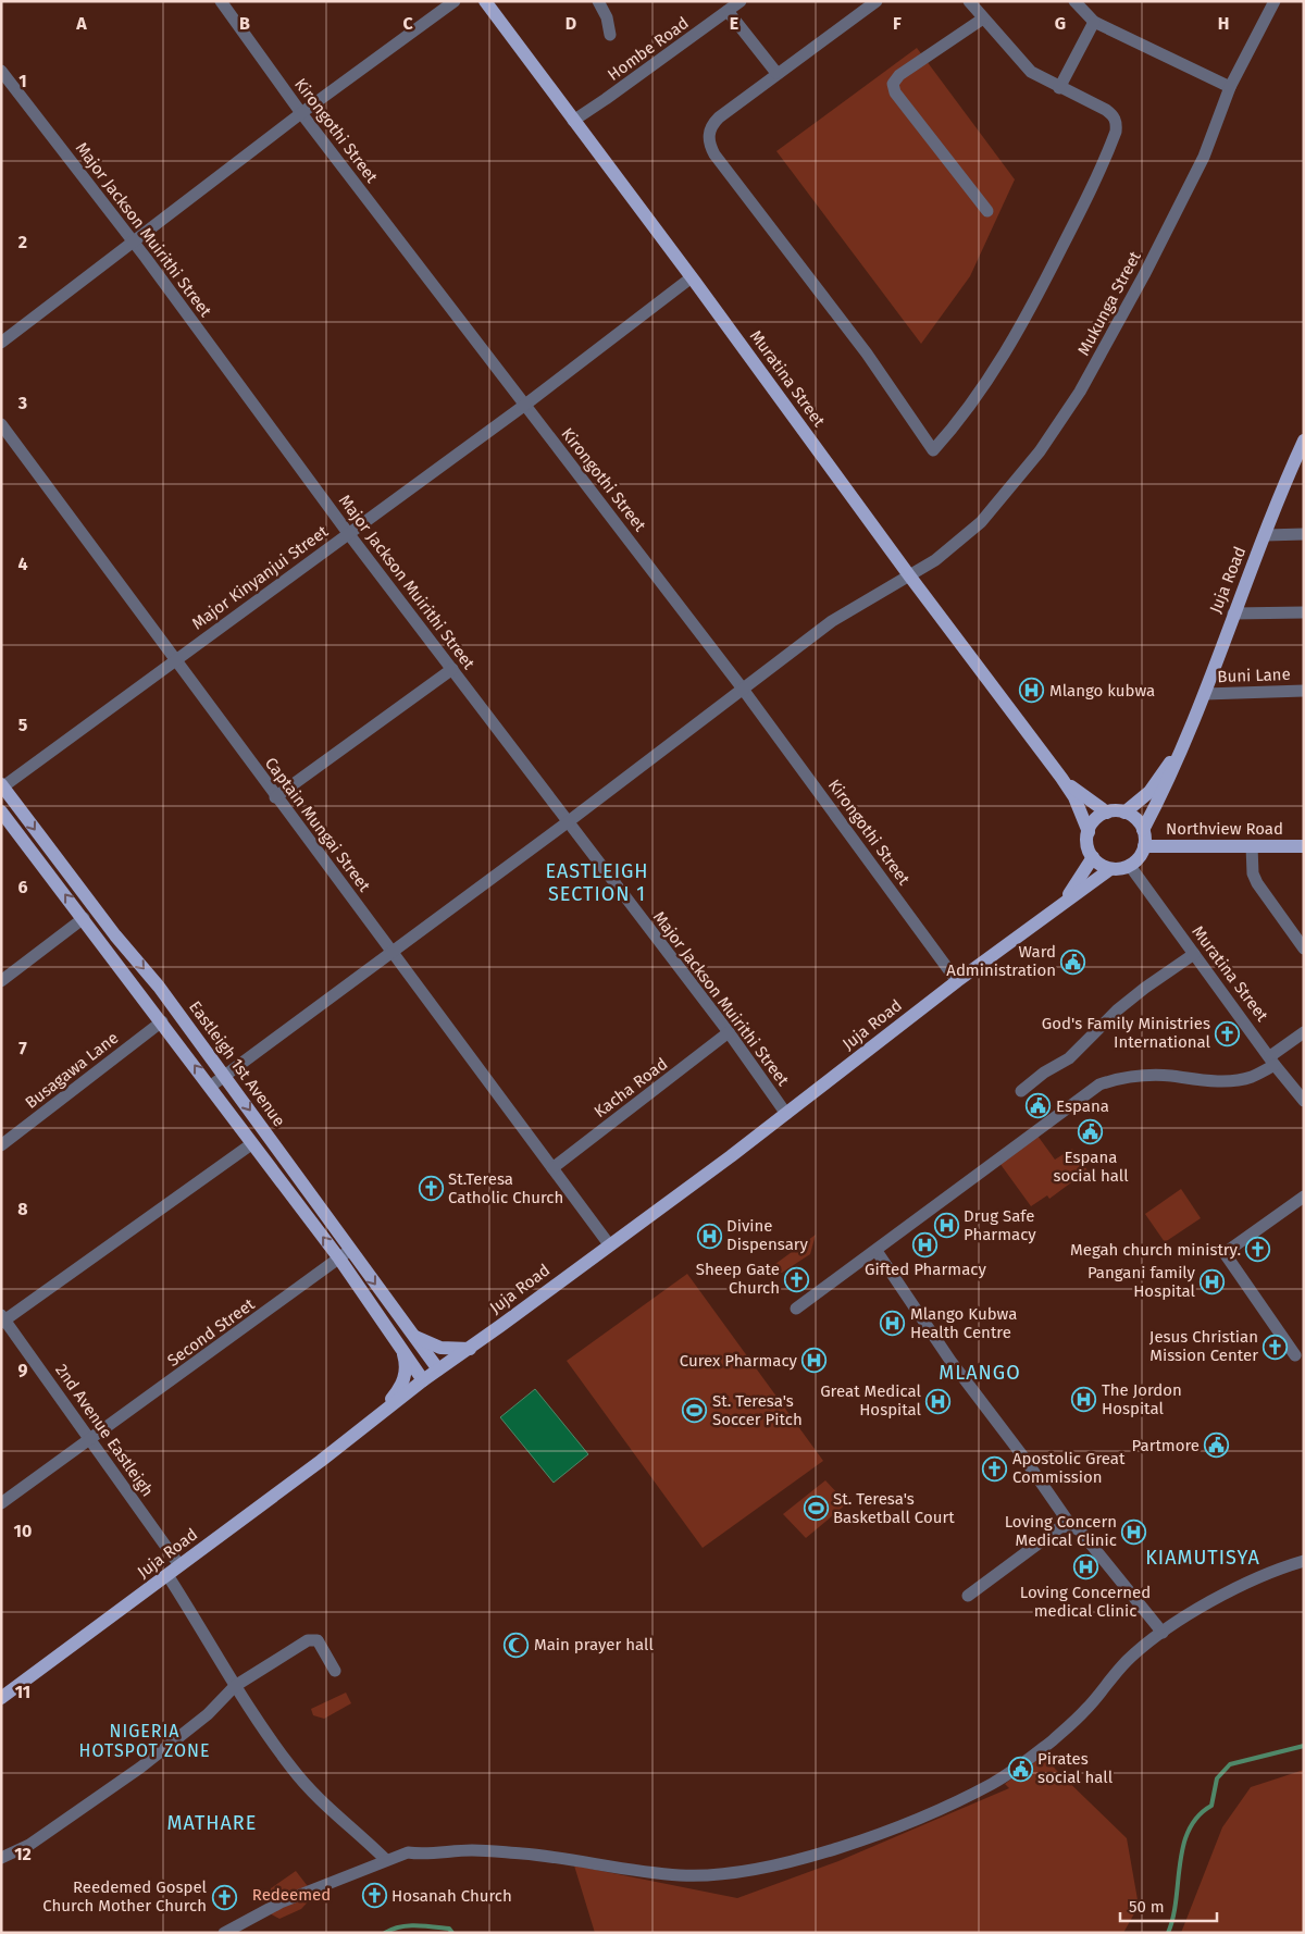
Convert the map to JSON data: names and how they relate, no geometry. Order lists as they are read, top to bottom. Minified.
{"streets":{"main road":["Muratina Street","Juja Road","Northview Road","Eastleigh 1st Avenue"],"street":["Hombe Road","Kirongothi Street","Major Jackson Muirithi Street","Mukunga Street","Major Kinyanjui Street","Buni Lane","Captain Mungai Street","Busagawa Lane","Kacha Road","Second Street","2nd Avenue Eastleigh"]},"crossings":[["Hombe Road","Muratina Street"],["Kirongothi Street","Mukunga Street"],["Kirongothi Street","Major Kinyanjui Street"],["Kirongothi Street","Juja Road"],["Major Jackson Muirithi Street","Mukunga Street"],["Major Jackson Muirithi Street","Major Kinyanjui Street"],["Major Jackson Muirithi Street","Juja Road"],["Major Jackson Muirithi Street","Kacha Road"],["Mukunga Street","Muratina Street"],["Mukunga Street","Captain Mungai Street"],["Mukunga Street","Eastleigh 1st Avenue"],["Muratina Street","Major Kinyanjui Street"],["Muratina Street","Juja Road"],["Muratina Street","Northview Road"],["Major Kinyanjui Street","Captain Mungai Street"],["Major Kinyanjui Street","Eastleigh 1st Avenue"],["Juja Road","Buni Lane"],["Juja Road","Captain Mungai Street"],["Juja Road","Northview Road"],["Juja Road","Eastleigh 1st Avenue"],["Juja Road","2nd Avenue Eastleigh"],["Captain Mungai Street","Kacha Road"],["Eastleigh 1st Avenue","Busagawa Lane"],["Eastleigh 1st Avenue","Second Street"],["Second Street","2nd Avenue Eastleigh"]],"districts":["EASTLEIGH SECTION 1","MLANGO","KIAMUTISYA","NIGERIA HOTSPOT ZONE","MATHARE"],"parks":["Redeemed"],"places":{"hospital":["Mlango kubwa","Drug Safe Pharmacy","Divine Dispensary","Gifted Pharmacy","Pangani family Hospital","Mlango Kubwa Health Centre","Curex Pharmacy","The Jordon Hospital","Great Medical Hospital","Loving Concern Medical Clinic","Loving Concerned medical Clinic"],"public building":["Ward Administration","Espana","Espana social hall","Partmore","Pirates social hall"],"church":["God's Family Ministries International","St.Teresa Catholic Church","Megah church ministry.","Sheep Gate Church","Jesus Christian Mission Center","Apostolic Great Commission","Hosanah Church","Reedemed Gospel Church Mother Church"],"sports":["St. Teresa's Soccer Pitch","St. Teresa's Basketball Court"],"mosque":["Main prayer hall"]},"scale_bar":"50 m","grid":{"columns":["A","B","C","D","E","F","G","H"],"rows":["1","2","3","4","5","6","7","8","9","10","11","12"]}}
